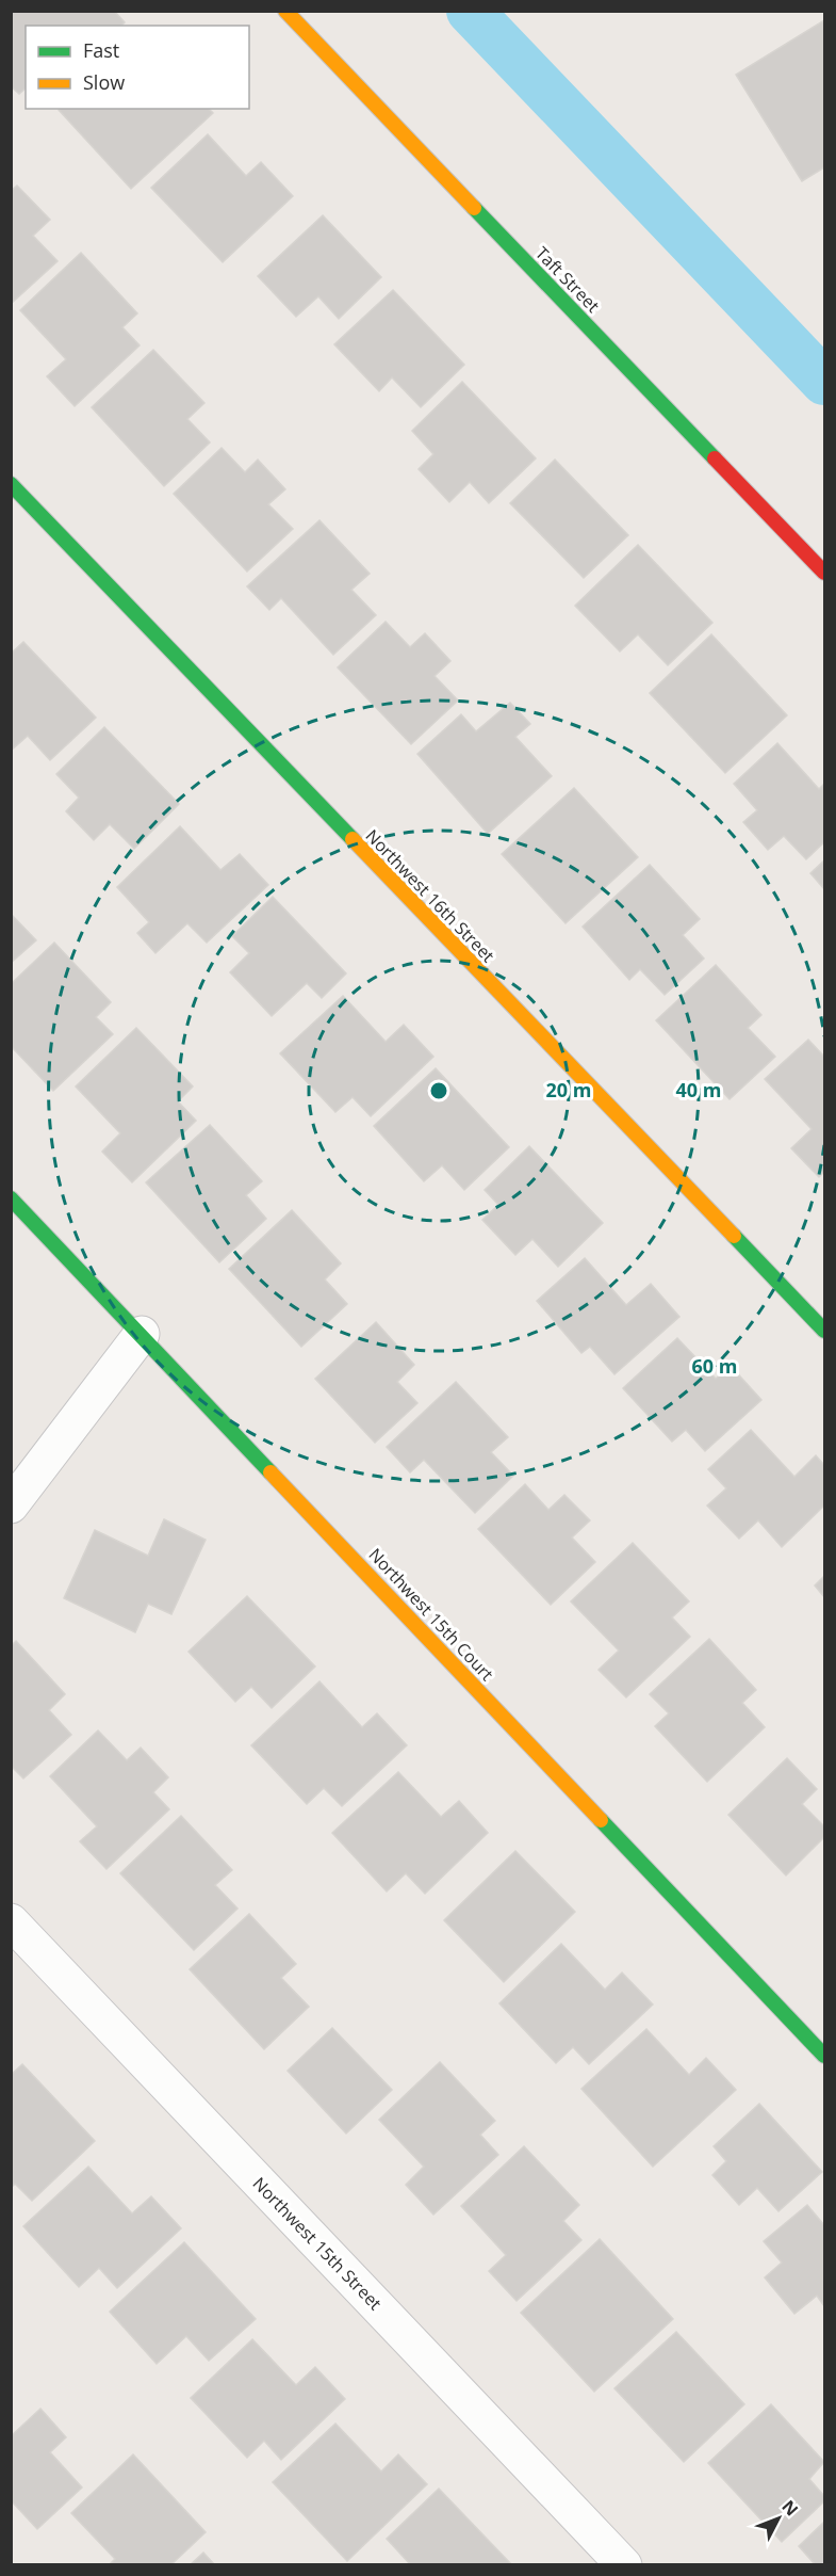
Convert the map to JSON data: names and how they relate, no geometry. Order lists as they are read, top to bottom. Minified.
{"streets":{"street":["Taft Street","Northwest 16th Street","Northwest 15th Court","Northwest 15th Street"]},"legend":["Fast","Slow"],"north":"top right","rings":["20 m","40 m","60 m"]}
